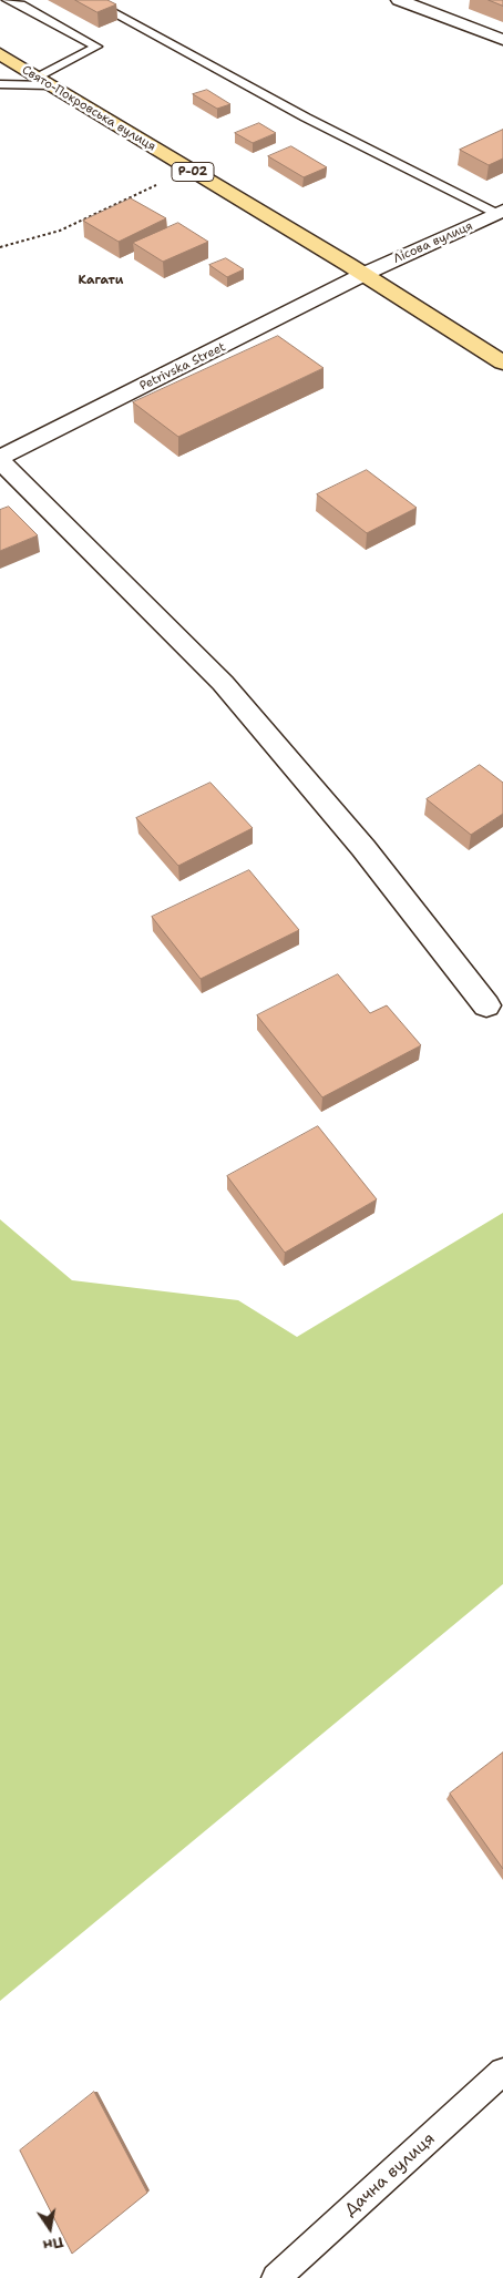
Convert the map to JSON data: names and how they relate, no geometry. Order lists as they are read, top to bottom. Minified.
{"streets":{"main road":["Свято-Покровська вулиця","Р-02"],"street":["Лісова вулиця","Petrivska Street"],"lane":["Дачна вулиця"]},"crossings":[["Свято-Покровська вулиця","Р-02"],["Свято-Покровська вулиця","Лісова вулиця"],["Свято-Покровська вулиця","Petrivska Street"],["Р-02","Лісова вулиця"],["Р-02","Petrivska Street"],["Лісова вулиця","Petrivska Street"]],"districts":["Кагати"],"north":"bottom"}
